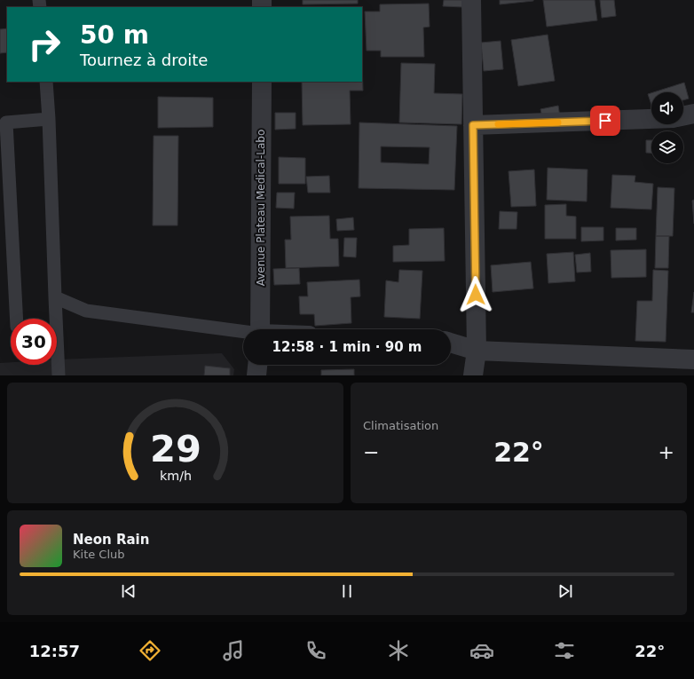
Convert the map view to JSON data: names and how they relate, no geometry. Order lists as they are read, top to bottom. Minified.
{"streets":{"street":["Avenue Plateau Medical-Labo"]},"page":{"turn":["50 m","Tournez à droite"],"limit":"30","trip":"12:58 · 1 min · 90 m","tile":"Climatisation","heat":["−","22°","+"],"song":["Neon Rain","Kite Club"],"tabs":["12:57","22°"],"gauge":["29","km/h"]}}
